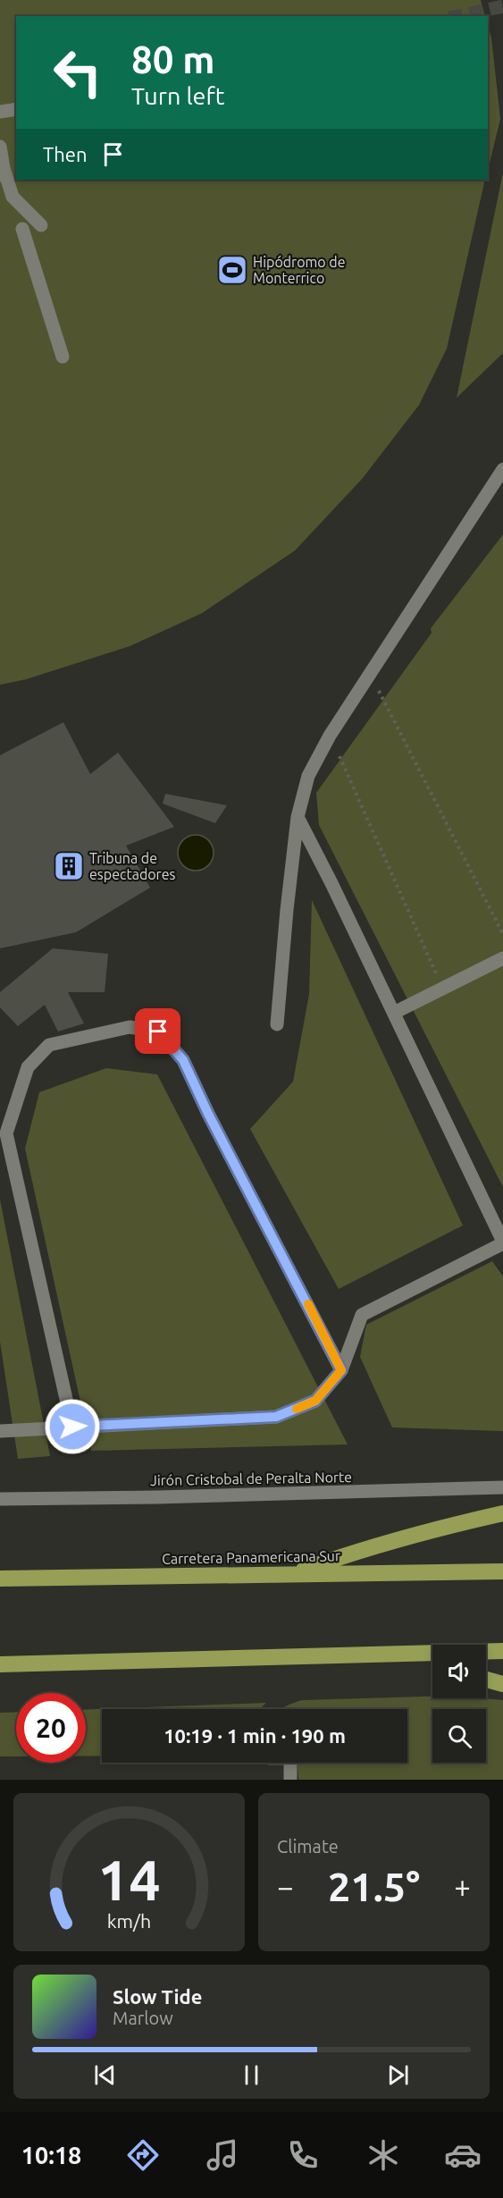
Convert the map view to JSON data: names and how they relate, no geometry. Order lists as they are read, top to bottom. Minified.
{"streets":{"highway":["Carretera Panamericana Sur"],"street":["Jirón Cristobal de Peralta Norte"]},"places":{"sports":["Hipódromo de Monterrico"],"building":["Tribuna de espectadores"]},"page":{"turn":["80 m","Turn left"],"then":"Then","limit":"20","trip":"10:19 · 1 min · 190 m","tile":"Climate","heat":["−","21.5°","+"],"song":["Slow Tide","Marlow"],"tabs":"10:18","gauge":["14","km/h"]}}
